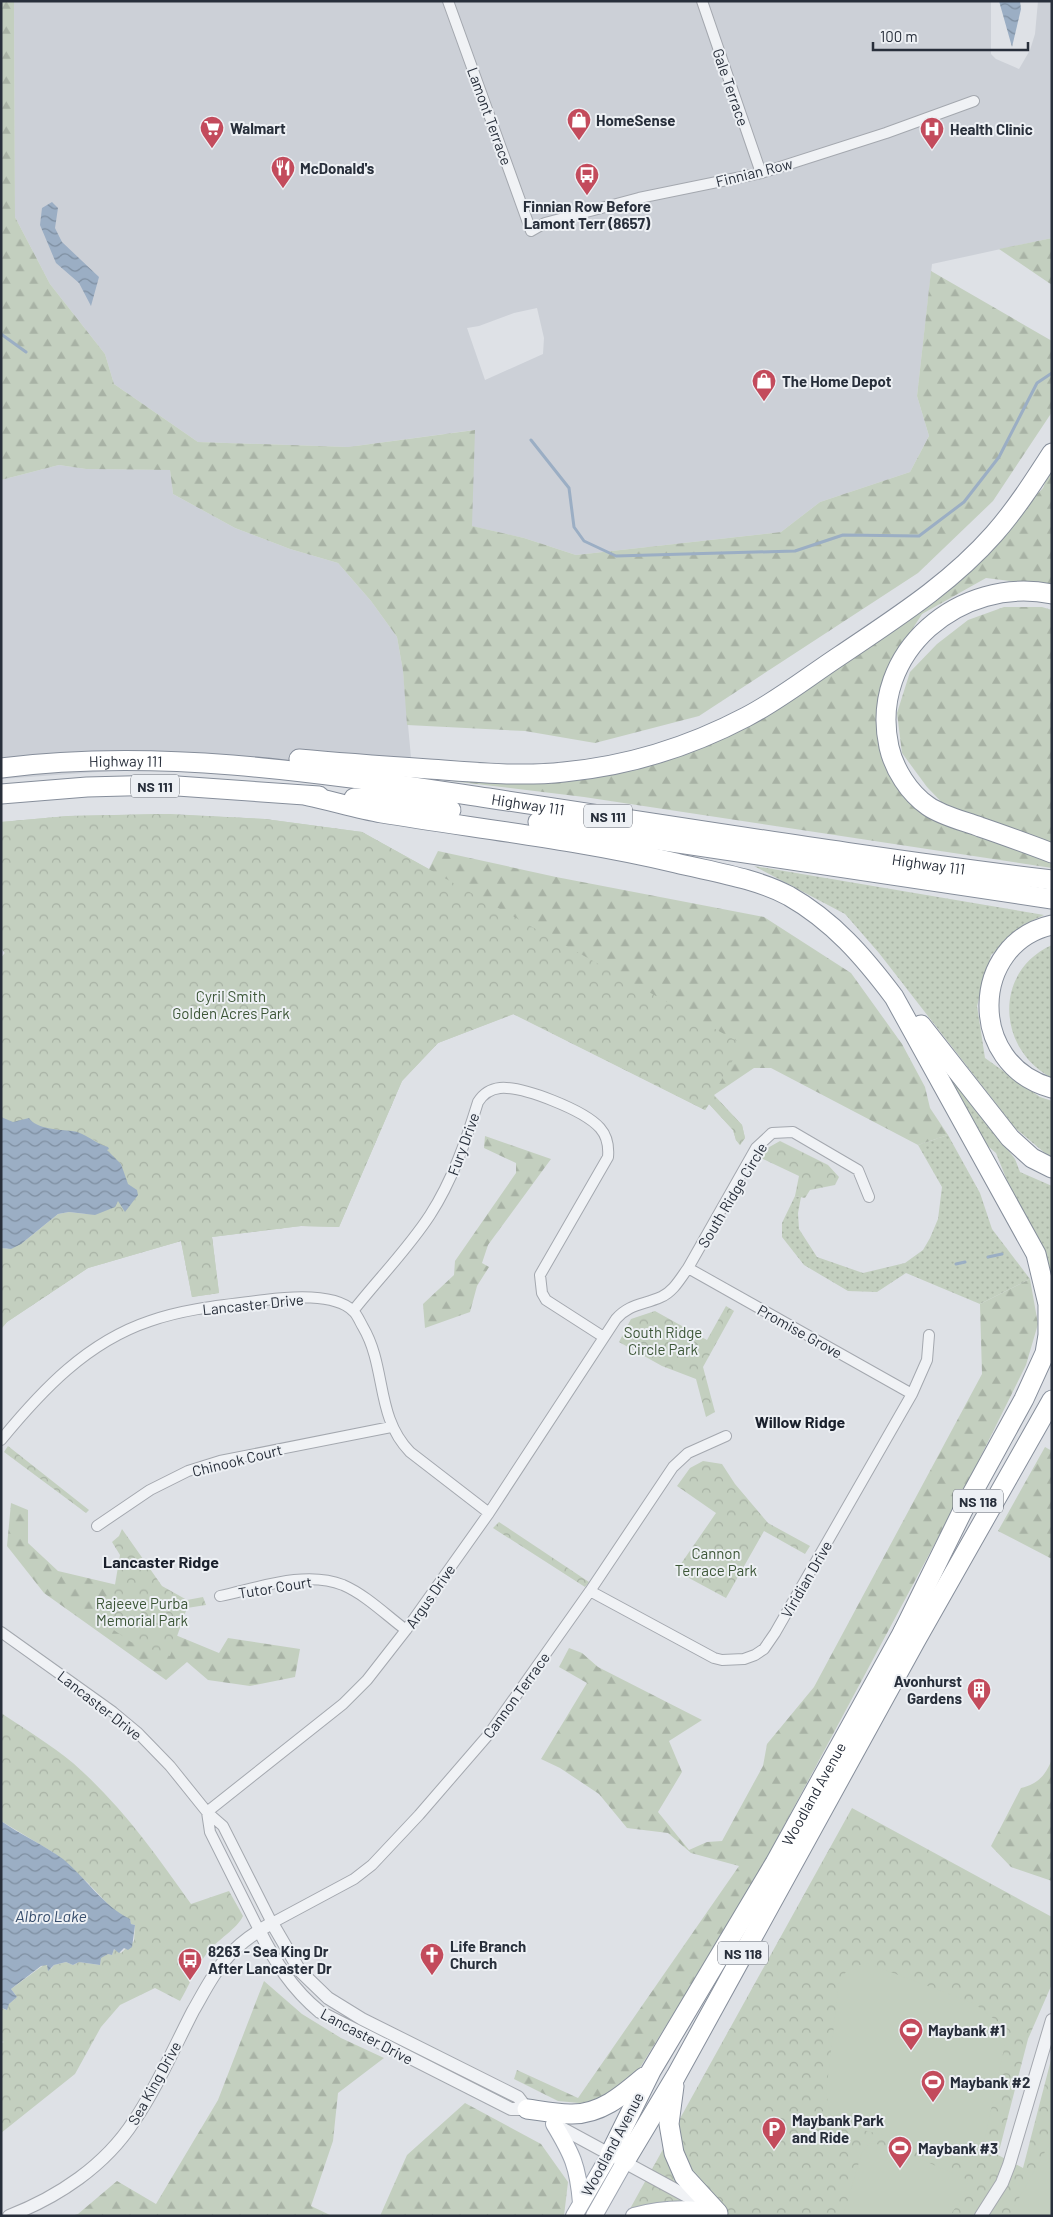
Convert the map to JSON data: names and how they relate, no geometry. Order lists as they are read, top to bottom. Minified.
{"streets":{"highway":["Highway 111","NS 111","NS 118","Woodland Avenue"],"street":["Gale Terrace","Lamont Terrace","Finnian Row","Fury Drive","South Ridge Circle","Lancaster Drive","Promise Grove","Chinook Court","Viridian Drive","Tutor Court","Argus Drive","Cannon Terrace","Sea King Drive"]},"crossings":[["Gale Terrace","Finnian Row"],["Lamont Terrace","Finnian Row"],["Fury Drive","South Ridge Circle"],["Fury Drive","Lancaster Drive"],["Fury Drive","Argus Drive"],["South Ridge Circle","Promise Grove"],["South Ridge Circle","Argus Drive"],["Lancaster Drive","Argus Drive"],["Lancaster Drive","Cannon Terrace"],["Lancaster Drive","Woodland Avenue"],["Lancaster Drive","Sea King Drive"],["Promise Grove","Viridian Drive"],["Viridian Drive","Cannon Terrace"],["Tutor Court","Argus Drive"],["Cannon Terrace","Sea King Drive"]],"districts":["Willow Ridge","Lancaster Ridge"],"water":["Albro Lake"],"parks":["Cyril Smith Golden Acres Park","South Ridge Circle Park","Cannon Terrace Park","Rajeeve Purba Memorial Park"],"places":{"shop":["HomeSense","The Home Depot"],"supermarket":["Walmart"],"hospital":["Health Clinic"],"restaurant":["McDonald's"],"bus stop":["Finnian Row Before Lamont Terr (8657)","8263 - Sea King Dr After Lancaster Dr"],"building":["Avonhurst Gardens"],"church":["Life Branch Church"],"sports":["Maybank #1","Maybank #2","Maybank #3"],"parking":["Maybank Park and Ride"]},"scale_bar":"100 m"}
